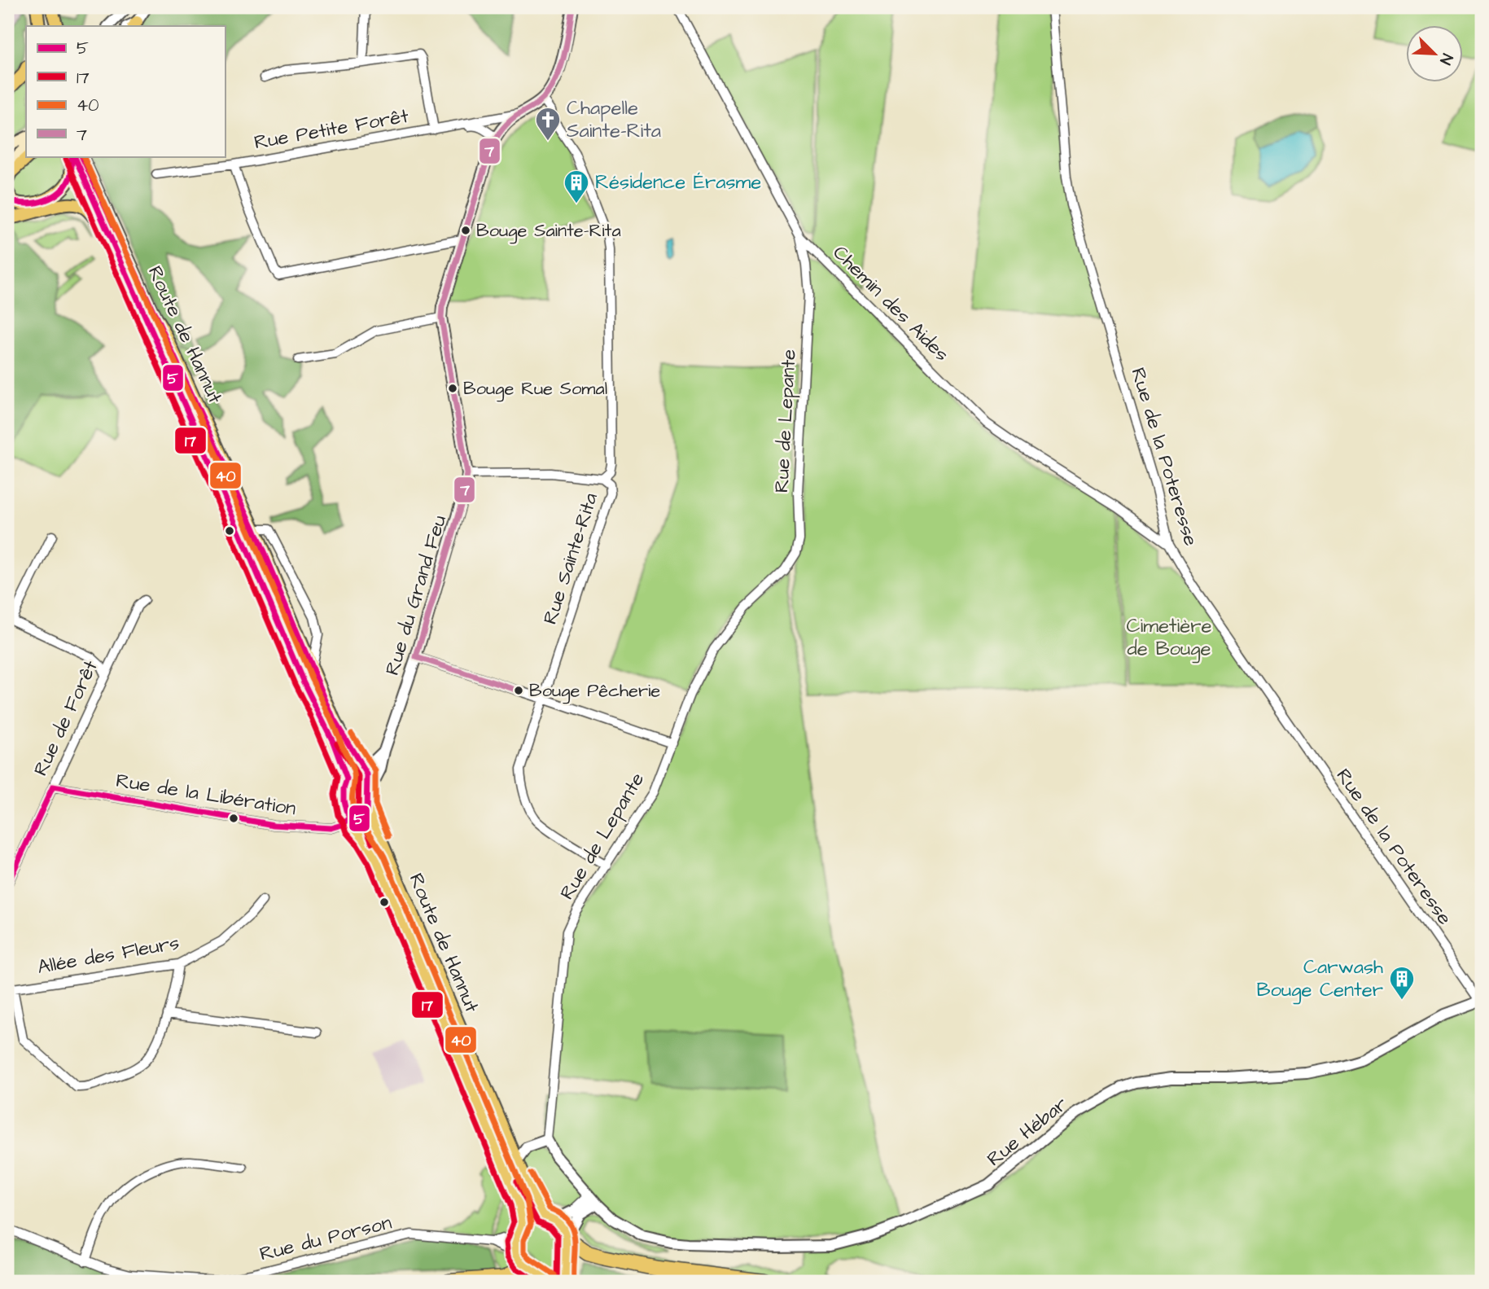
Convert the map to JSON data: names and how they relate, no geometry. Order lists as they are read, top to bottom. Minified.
{"streets":{"main road":["Route de Hannut"],"street":["Rue Petite Forêt","Chemin des Aides","Rue de Lepante","Rue de la Poteresse","Rue Sainte-Rita","Rue du Grand Feu","Rue de Forêt","Rue de la Libération","Allée des Fleurs","Rue Hébar","Rue du Porson"]},"crossings":[["Rue Petite Forêt","Rue du Grand Feu"],["Chemin des Aides","Rue de Lepante"],["Chemin des Aides","Rue de la Poteresse"],["Route de Hannut","Rue du Grand Feu"],["Route de Hannut","Rue de la Libération"],["Rue de Lepante","Rue Sainte-Rita"],["Rue de la Poteresse","Rue Hébar"],["Rue Sainte-Rita","Rue du Grand Feu"],["Rue de Forêt","Rue de la Libération"]],"parks":["Cimetière de Bouge"],"places":{"church":["Chapelle Sainte-Rita"],"building":["Résidence Érasme","Carwash Bouge Center"],"other":["Bouge Sainte-Rita","Bouge Rue Somal","Bouge Pêcherie"]},"lines":["transit line 7","transit line 5","transit line 40","transit line 17"],"legend":["5","17","40","7"],"north":"bottom right"}
